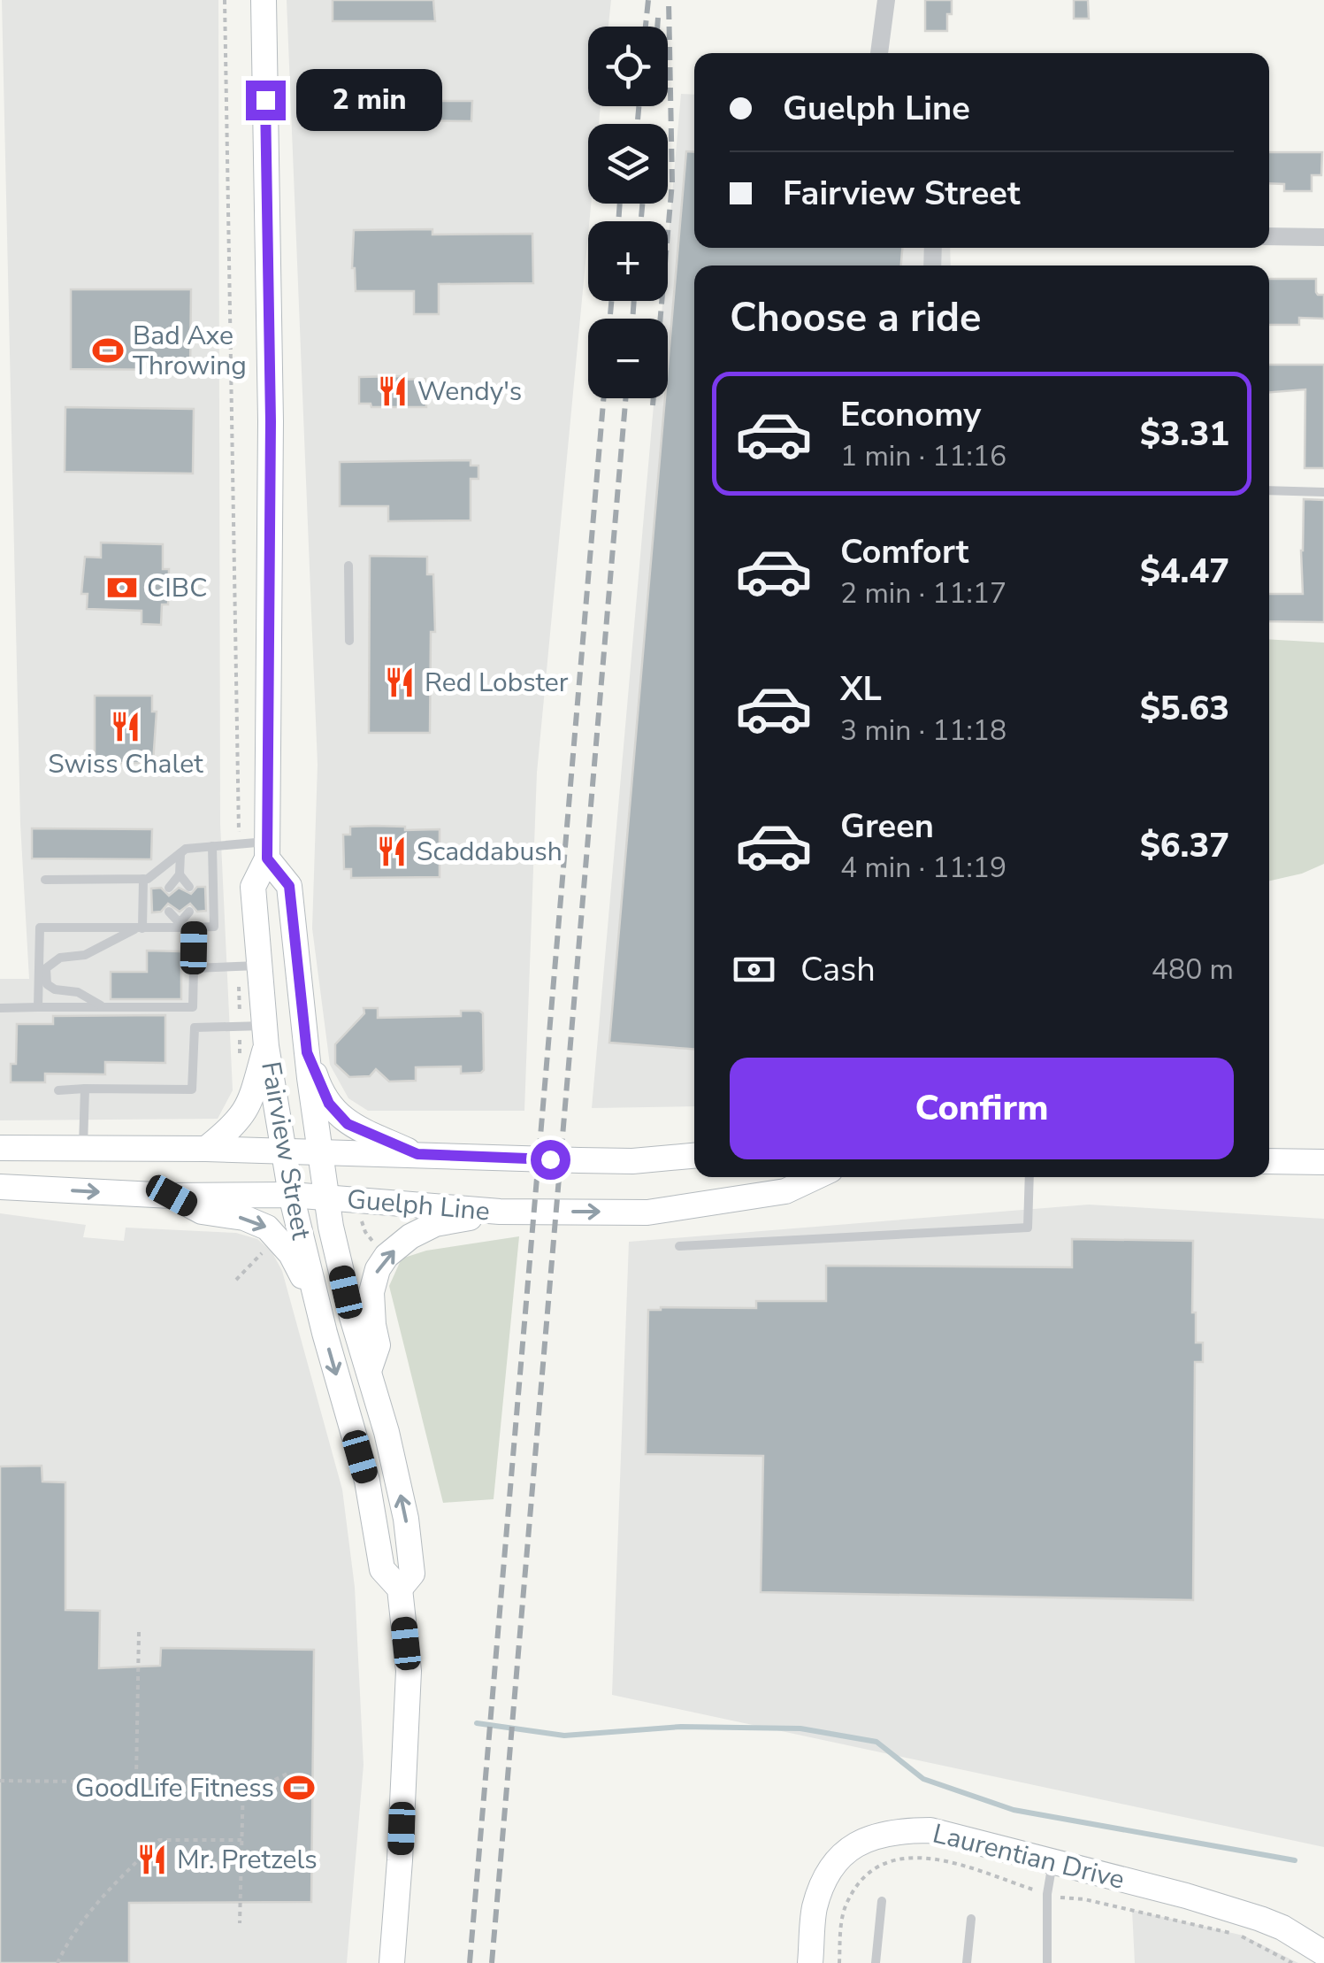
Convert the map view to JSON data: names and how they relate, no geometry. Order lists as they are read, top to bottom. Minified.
{"streets":{"main road":["Fairview Street","Guelph Line","Laurentian Drive"]},"crossings":[["Fairview Street","Guelph Line"]],"places":{"sports":["Bad Axe Throwing","GoodLife Fitness"],"restaurant":["Wendy's","Red Lobster","Swiss Chalet","Scaddabush","Mr. Pretzels"],"bank":["CIBC"]},"page":{"map_buttons":["+","−"],"banner":["Guelph Line","Fairview Street"],"bubble":"2 min","heading":"Choose a ride","list":[{"name":"Economy","note":"1 min · 11:16","value":"$3.31"},{"name":"Comfort","note":"2 min · 11:17","value":"$4.47"},{"name":"XL","note":"3 min · 11:18","value":"$5.63"},{"name":"Green","note":"4 min · 11:19","value":"$6.37"}],"pay":["Cash","480 m"],"buttons":"Confirm"}}
